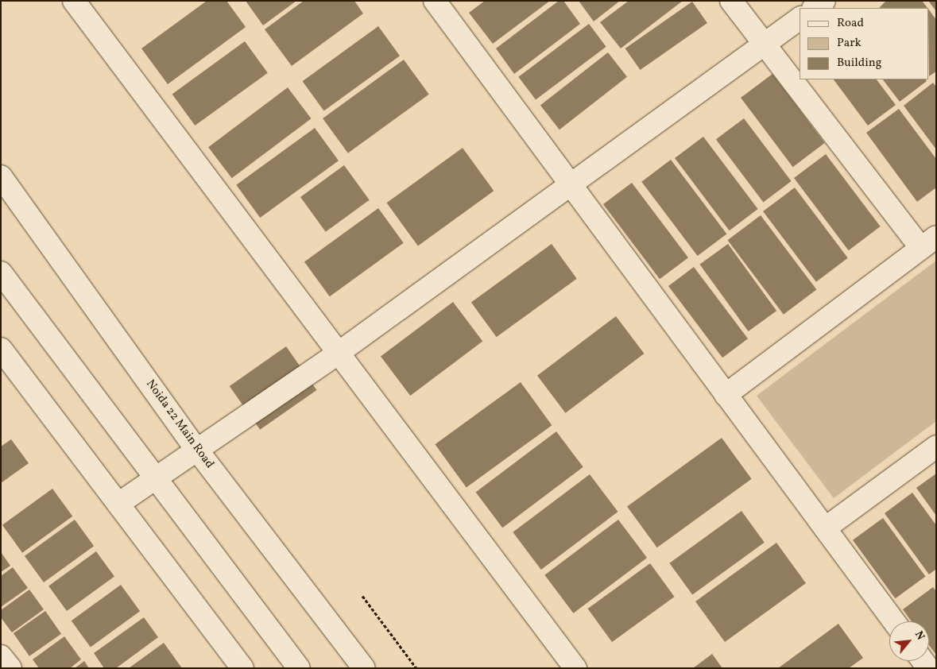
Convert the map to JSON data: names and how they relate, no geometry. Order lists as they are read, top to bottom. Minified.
{"streets":{"street":["Noida 22 Main Road"]},"legend":["Road","Park","Building"],"north":"top right"}
